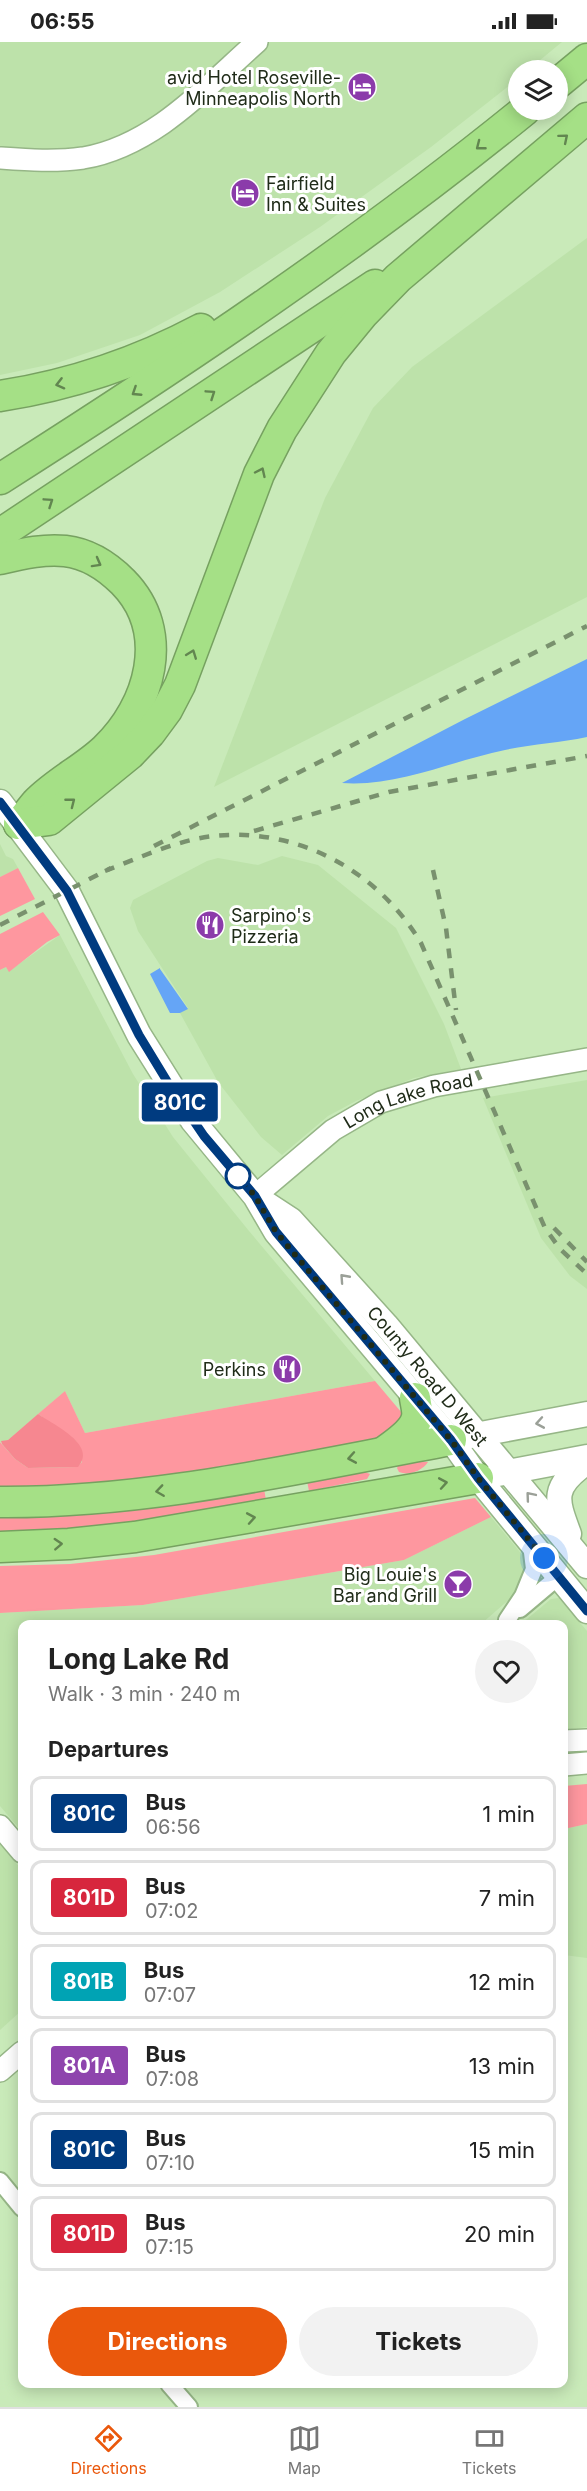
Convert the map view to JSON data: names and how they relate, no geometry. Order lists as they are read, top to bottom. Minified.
{"streets":{"main road":["County Road D West"],"street":["Long Lake Road"]},"crossings":[["Long Lake Road","County Road D West"]],"places":{"hotel":["avid Hotel Roseville- Minneapolis North","Fairfield Inn & Suites"],"restaurant":["Sarpino's Pizzeria","Perkins"],"bar":["Big Louie's Bar and Grill"]},"lines":["bus line 801C"],"page":{"status":"06:55","on_map":"801C","heading":[["Long Lake Rd","Walk · 3 min · 240 m"],"Departures"],"list":[{"mark":"801C","name":"Bus","note":"06:56","value":"1 min"},{"mark":"801D","name":"Bus","note":"07:02","value":"7 min"},{"mark":"801B","name":"Bus","note":"07:07","value":"12 min"},{"mark":"801A","name":"Bus","note":"07:08","value":"13 min"},{"mark":"801C","name":"Bus","note":"07:10","value":"15 min"},{"mark":"801D","name":"Bus","note":"07:15","value":"20 min"}],"buttons":["Directions","Tickets"],"tabs":["Directions","Map","Tickets"]}}
